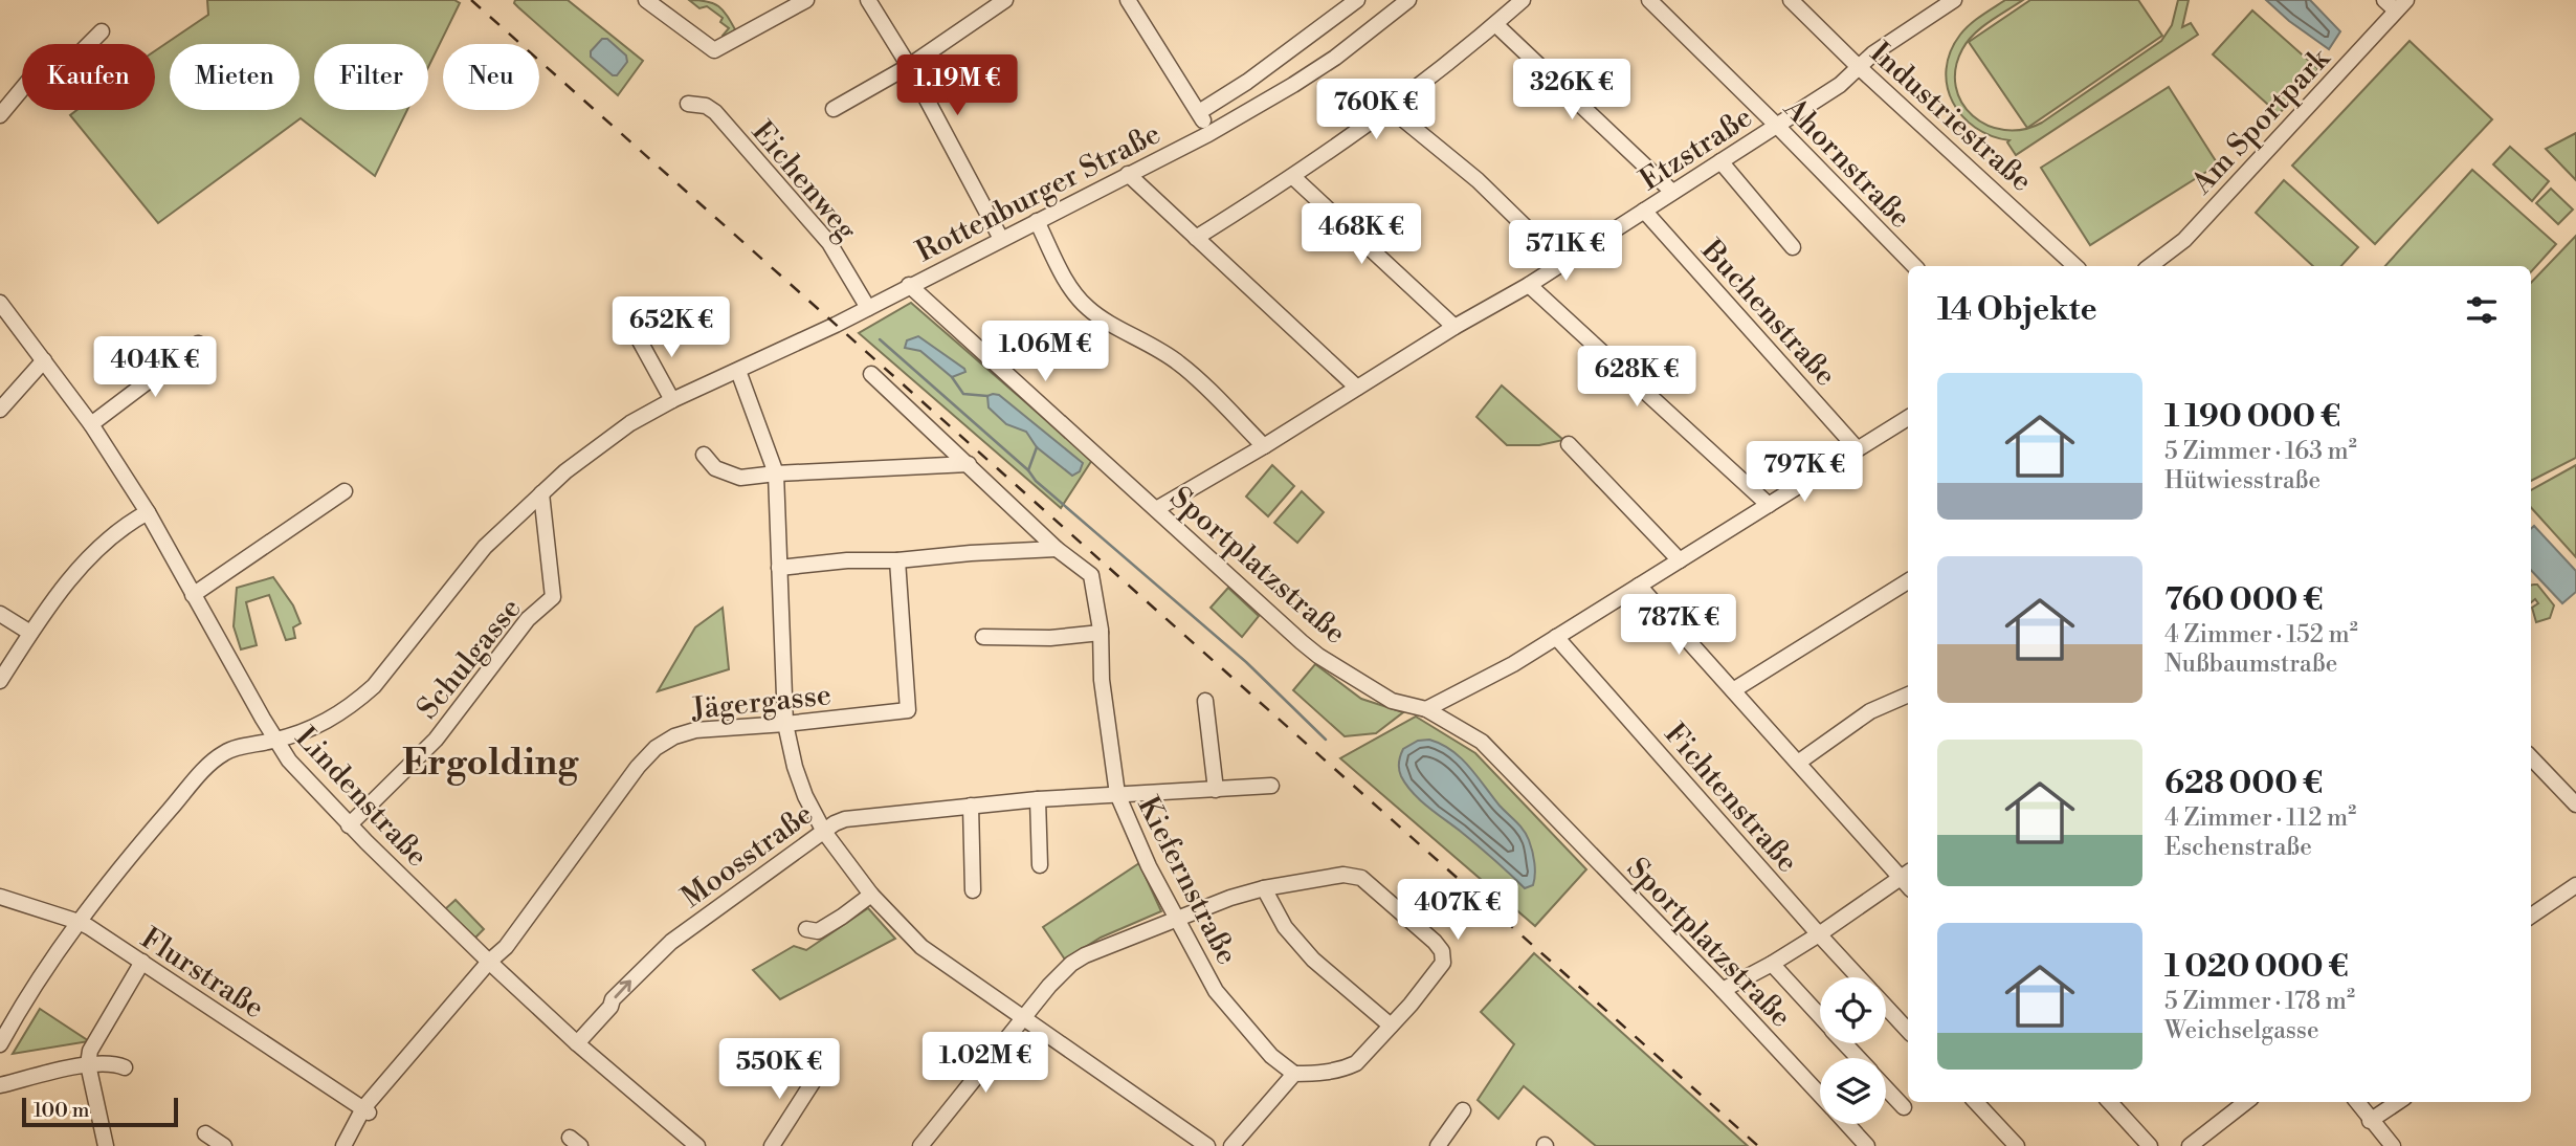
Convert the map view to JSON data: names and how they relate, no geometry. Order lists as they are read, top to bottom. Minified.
{"streets":{"street":["Industriestraße","Am Sportpark","Etzstraße","Ahornstraße","Eichenweg","Rottenburger Straße","Buchenstraße","Sportplatzstraße","Schulgasse","Jägergasse","Lindenstraße","Fichtenstraße","Moosstraße","Kiefernstraße","Flurstraße"]},"crossings":[["Industriestraße","Etzstraße"],["Etzstraße","Ahornstraße"],["Etzstraße","Buchenstraße"],["Etzstraße","Sportplatzstraße"],["Eichenweg","Rottenburger Straße"],["Rottenburger Straße","Sportplatzstraße"],["Rottenburger Straße","Schulgasse"],["Rottenburger Straße","Lindenstraße"],["Rottenburger Straße","Flurstraße"],["Schulgasse","Lindenstraße"],["Jägergasse","Lindenstraße"],["Jägergasse","Flurstraße"],["Lindenstraße","Moosstraße"],["Moosstraße","Kiefernstraße"]],"one_way":["Moosstraße"],"districts":["Ergolding"],"scale_bar":"100 m","page":{"chip":["Kaufen","Mieten","Filter","Neu"],"price":["1.19M €","326K €","760K €","468K €","571K €","652K €","1.06M €","404K €","628K €","797K €","787K €","407K €","1.02M €","550K €"],"heading":"14 Objekte","list":[{"name":"1 190 000 €","note":"5 Zimmer · 163 m² · Hütwiesstraße"},{"name":"760 000 €","note":"4 Zimmer · 152 m² · Nußbaumstraße"},{"name":"628 000 €","note":"4 Zimmer · 112 m² · Eschenstraße"},{"name":"1 020 000 €","note":"5 Zimmer · 178 m² · Weichselgasse"}],"scale":"100 m"}}
